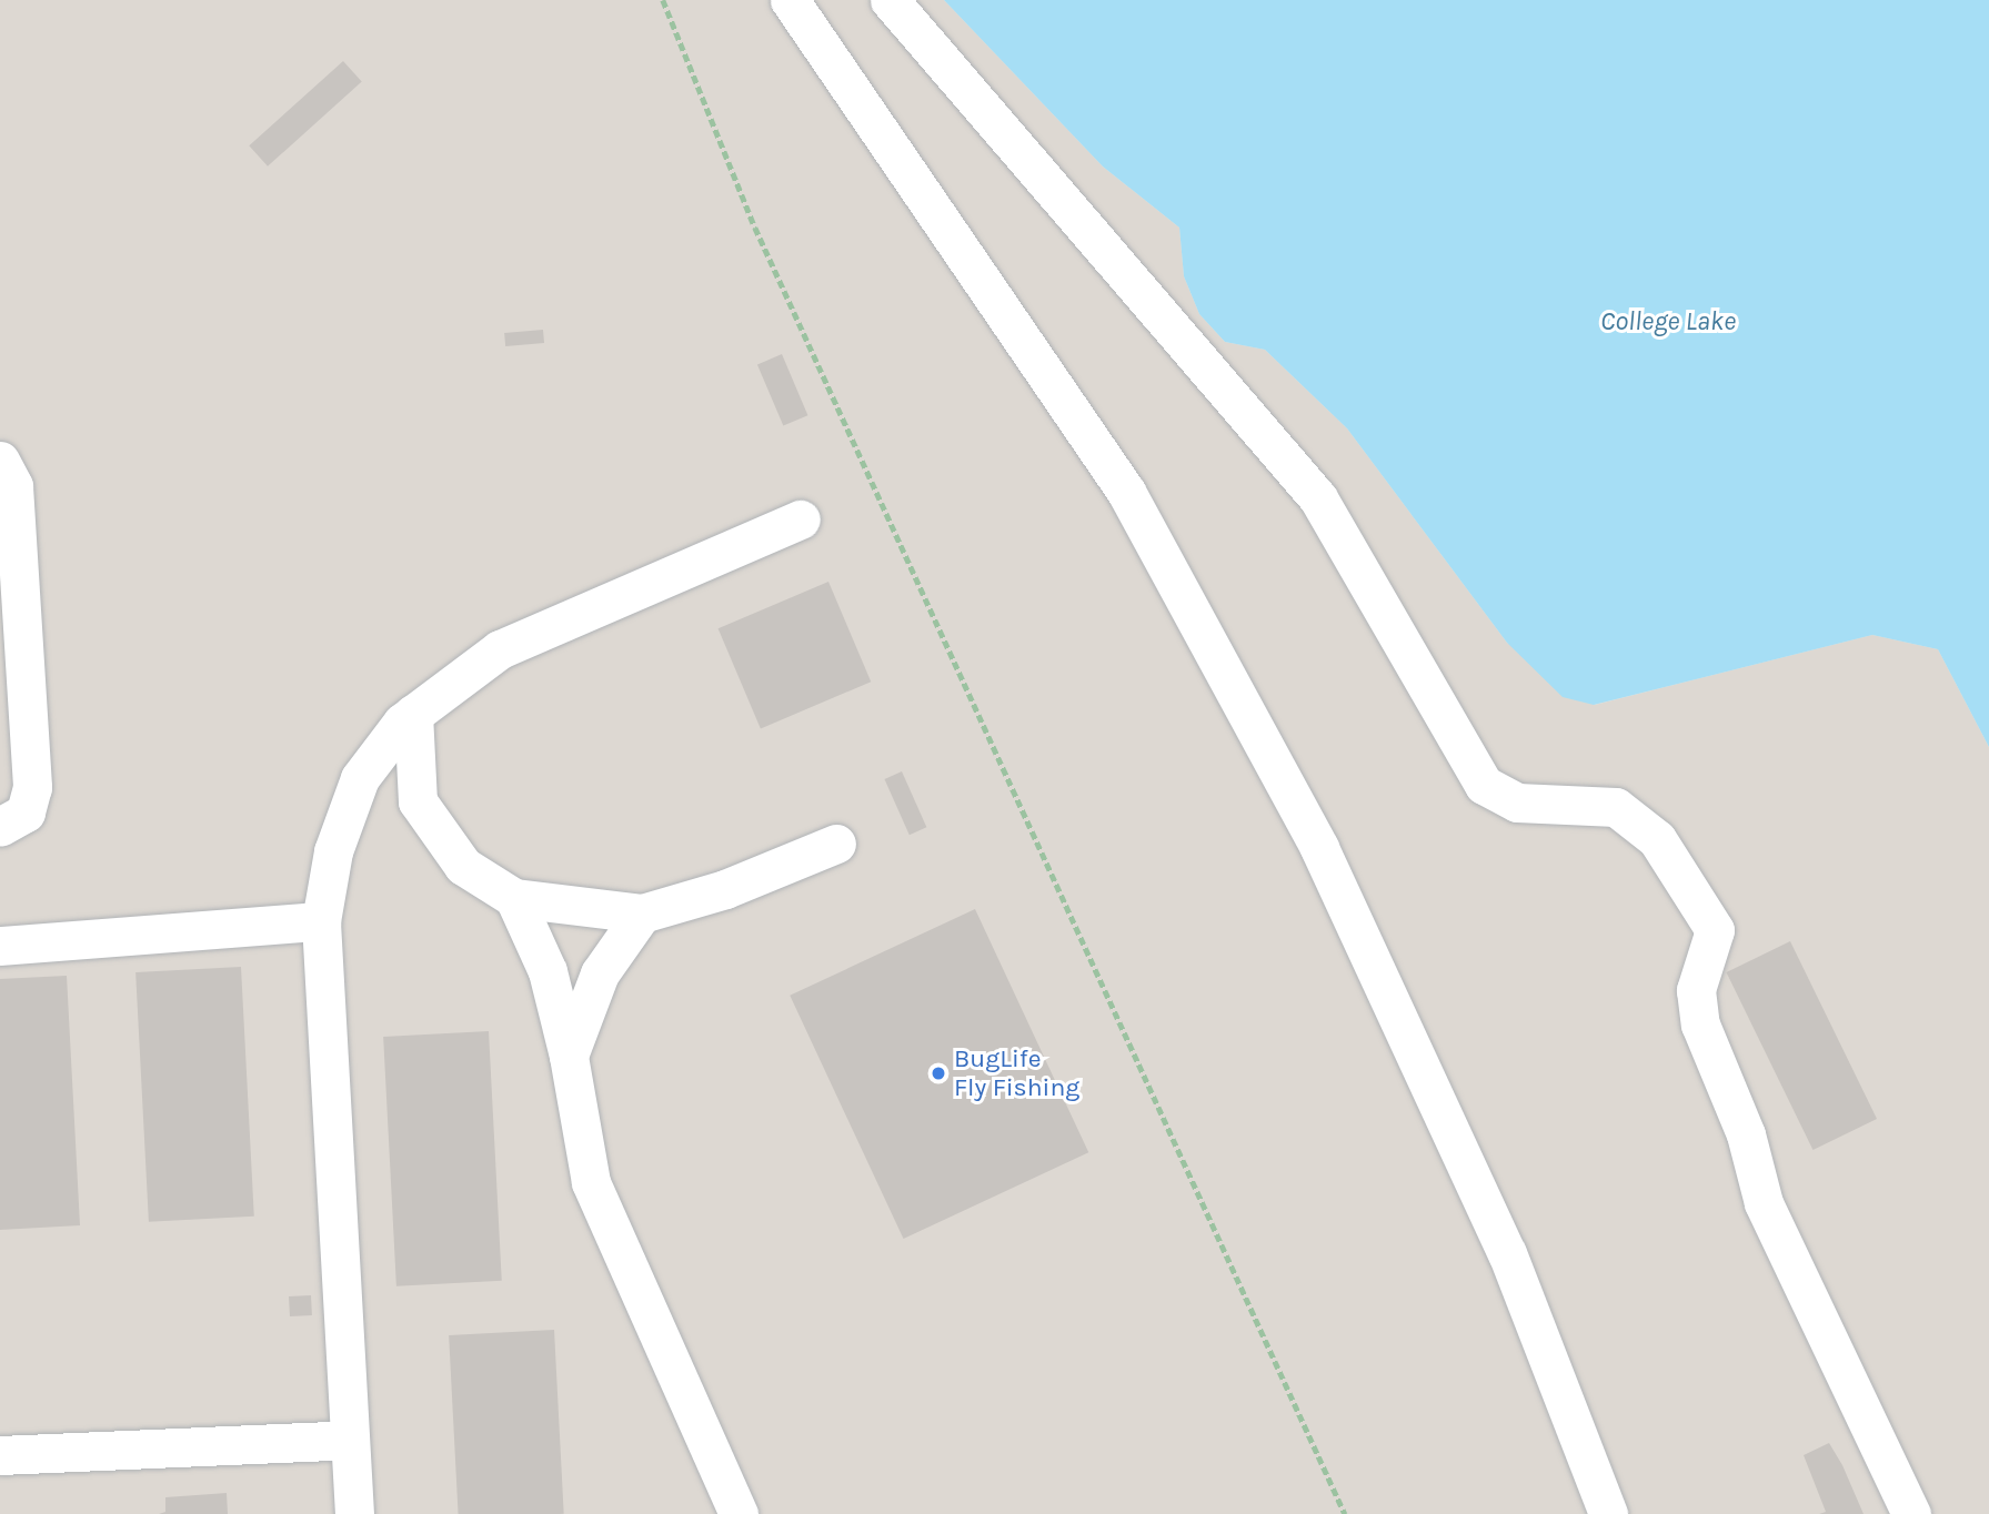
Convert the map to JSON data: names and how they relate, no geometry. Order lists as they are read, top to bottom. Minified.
{"water":["College Lake"],"places":["BugLife Fly Fishing"]}
